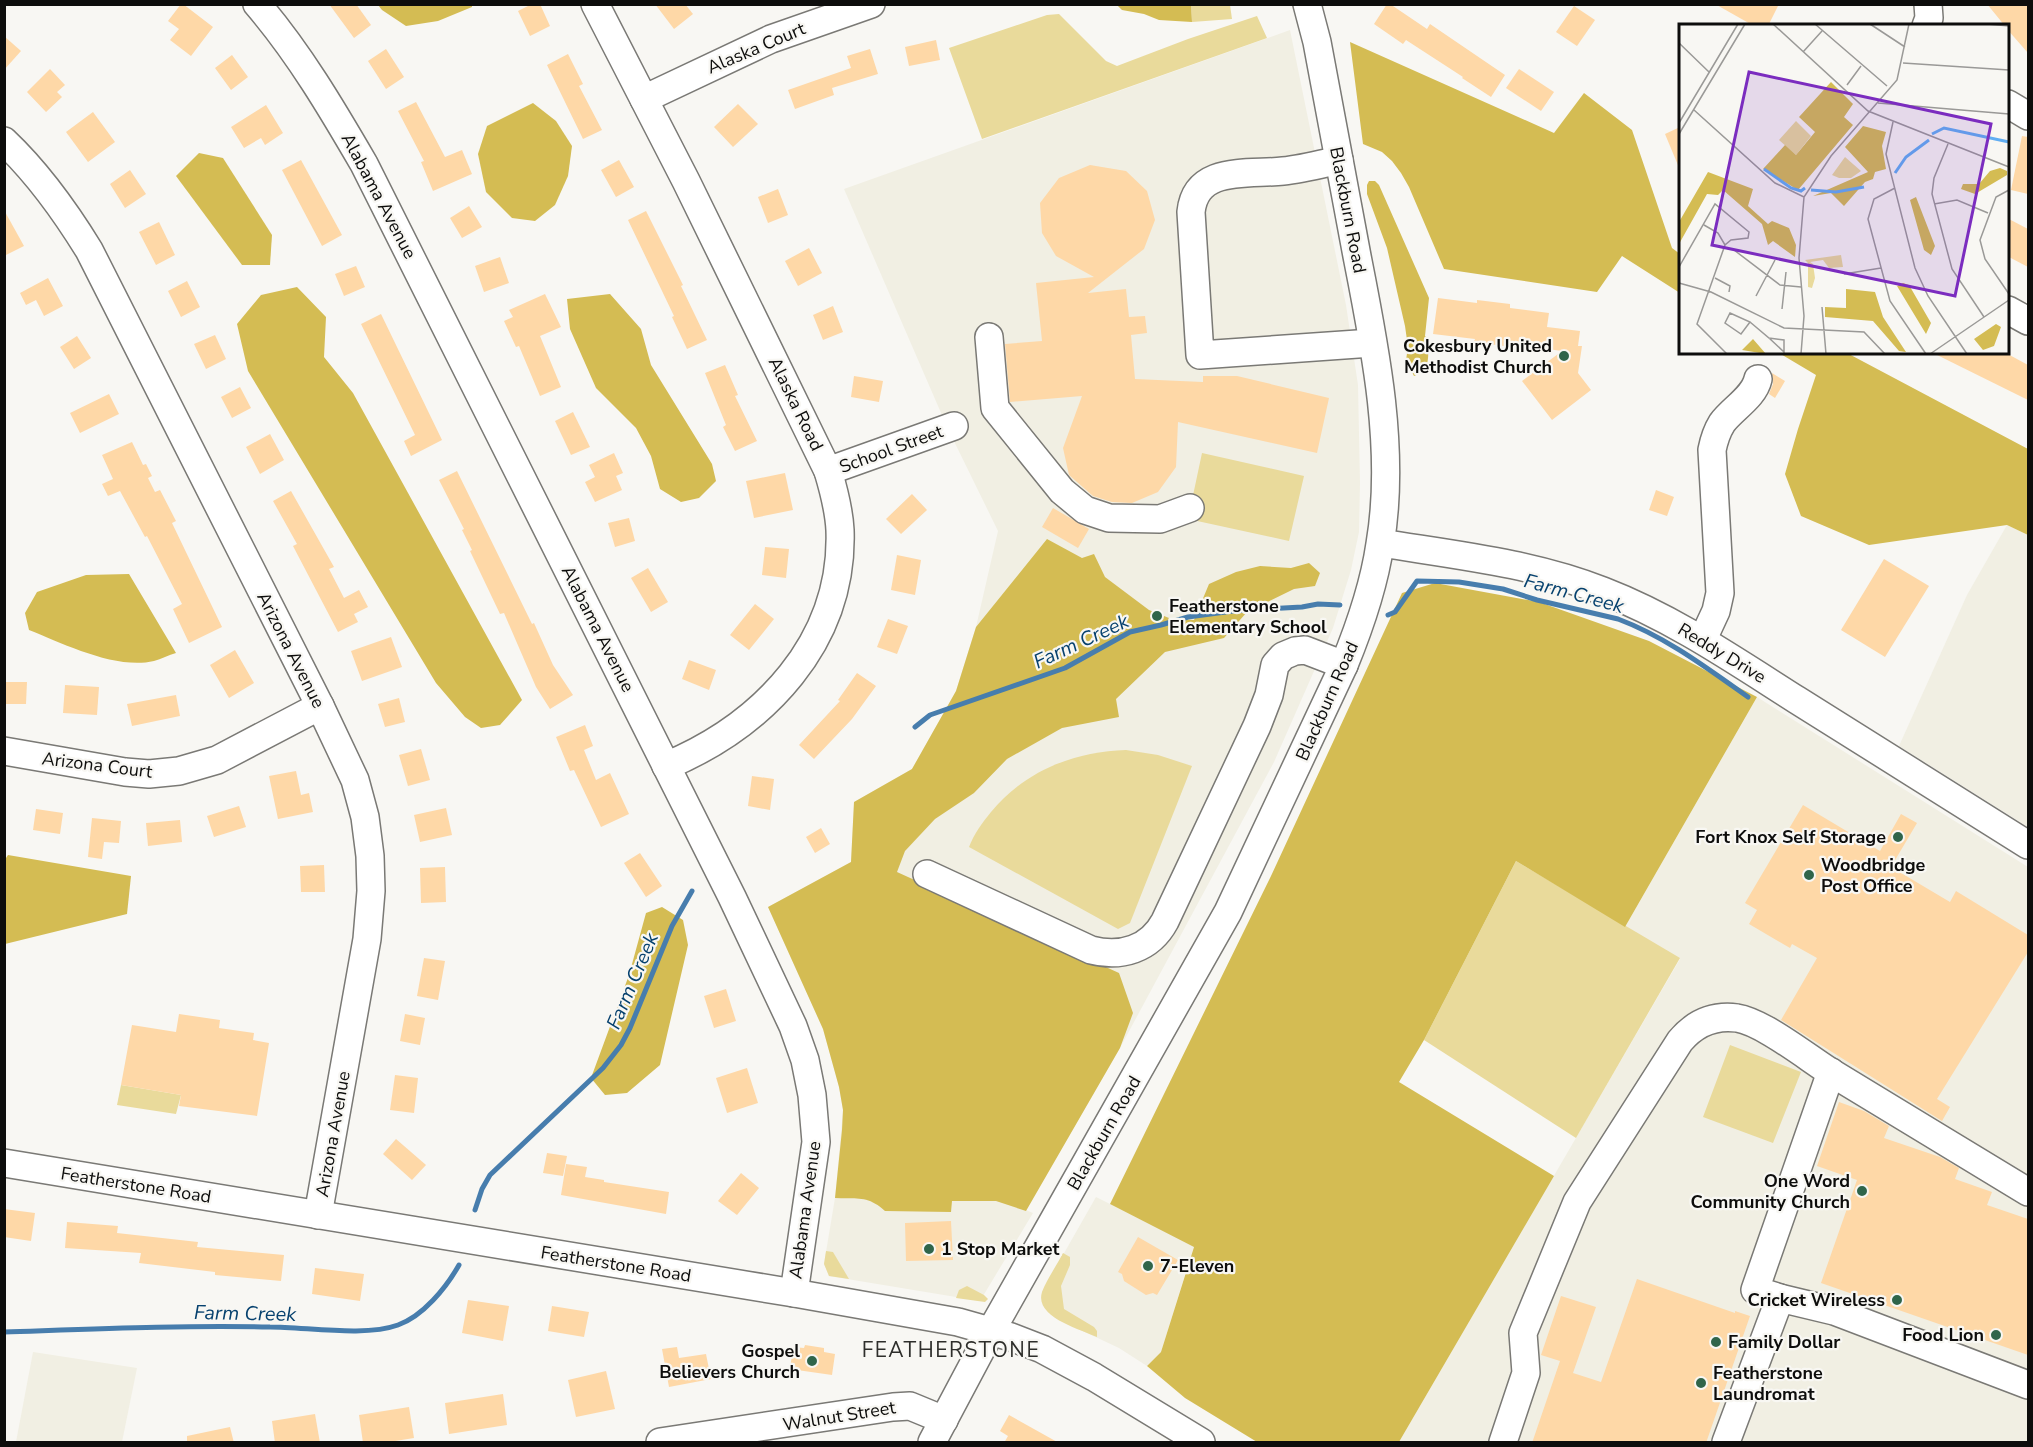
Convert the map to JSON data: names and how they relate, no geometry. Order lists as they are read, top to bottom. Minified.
{"streets":{"street":["Alaska Court","Alabama Avenue","Blackburn Road","Alaska Road","School Street","Arizona Avenue","Reddy Drive","Arizona Court","Featherstone Road","Walnut Street"]},"crossings":[["Alaska Court","Alaska Road"],["Alabama Avenue","Alaska Road"],["Alabama Avenue","Featherstone Road"],["Blackburn Road","Reddy Drive"],["Blackburn Road","Featherstone Road"],["Blackburn Road","Walnut Street"],["Alaska Road","School Street"],["Arizona Avenue","Arizona Court"],["Arizona Avenue","Featherstone Road"]],"districts":["FEATHERSTONE"],"water":["Farm Creek"],"places":["Cokesbury United Methodist Church","Featherstone Elementary School","Fort Knox Self Storage","Woodbridge Post Office","One Word Community Church","1 Stop Market","7-Eleven","Cricket Wireless","Food Lion","Family Dollar","Gospel Believers Church","Featherstone Laundromat"]}
